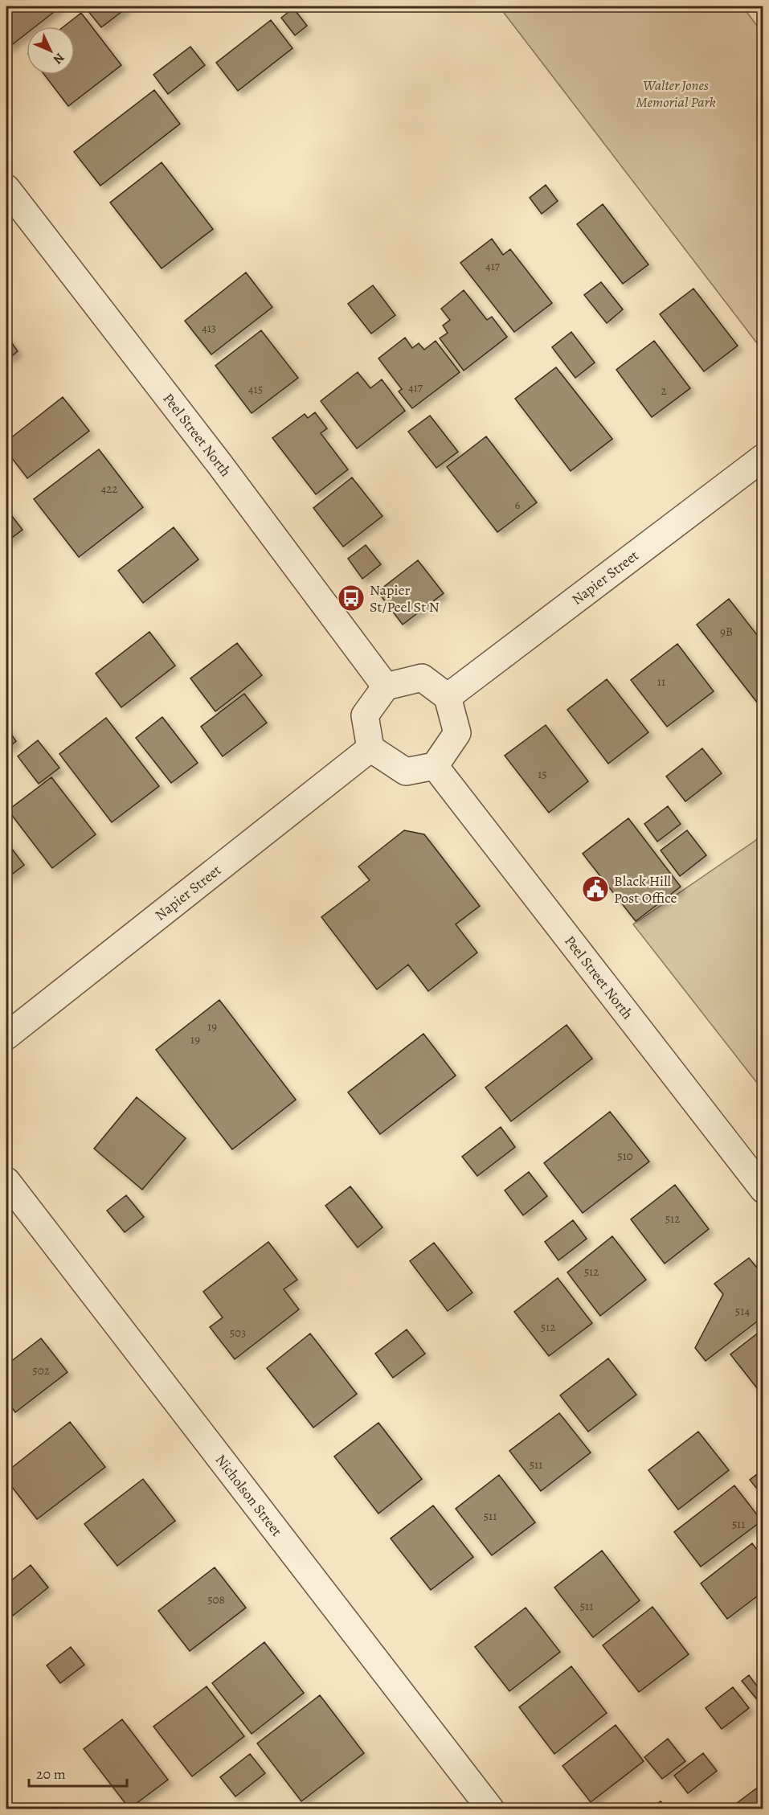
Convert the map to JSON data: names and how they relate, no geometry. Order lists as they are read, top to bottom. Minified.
{"streets":{"street":["Peel Street North","Napier Street","Nicholson Street"]},"crossings":[["Peel Street North","Napier Street"]],"parks":["Walter Jones Memorial Park"],"places":{"bus stop":["Napier St/Peel St N"],"public building":["Black Hill Post Office"]},"house_numbers":["417","413","417","415","2","422","6","9B","11","15","19","19","510","512","512","514","512","503","502","511","511","511","508","511"],"scale_bar":"20 m","north":"bottom right"}
